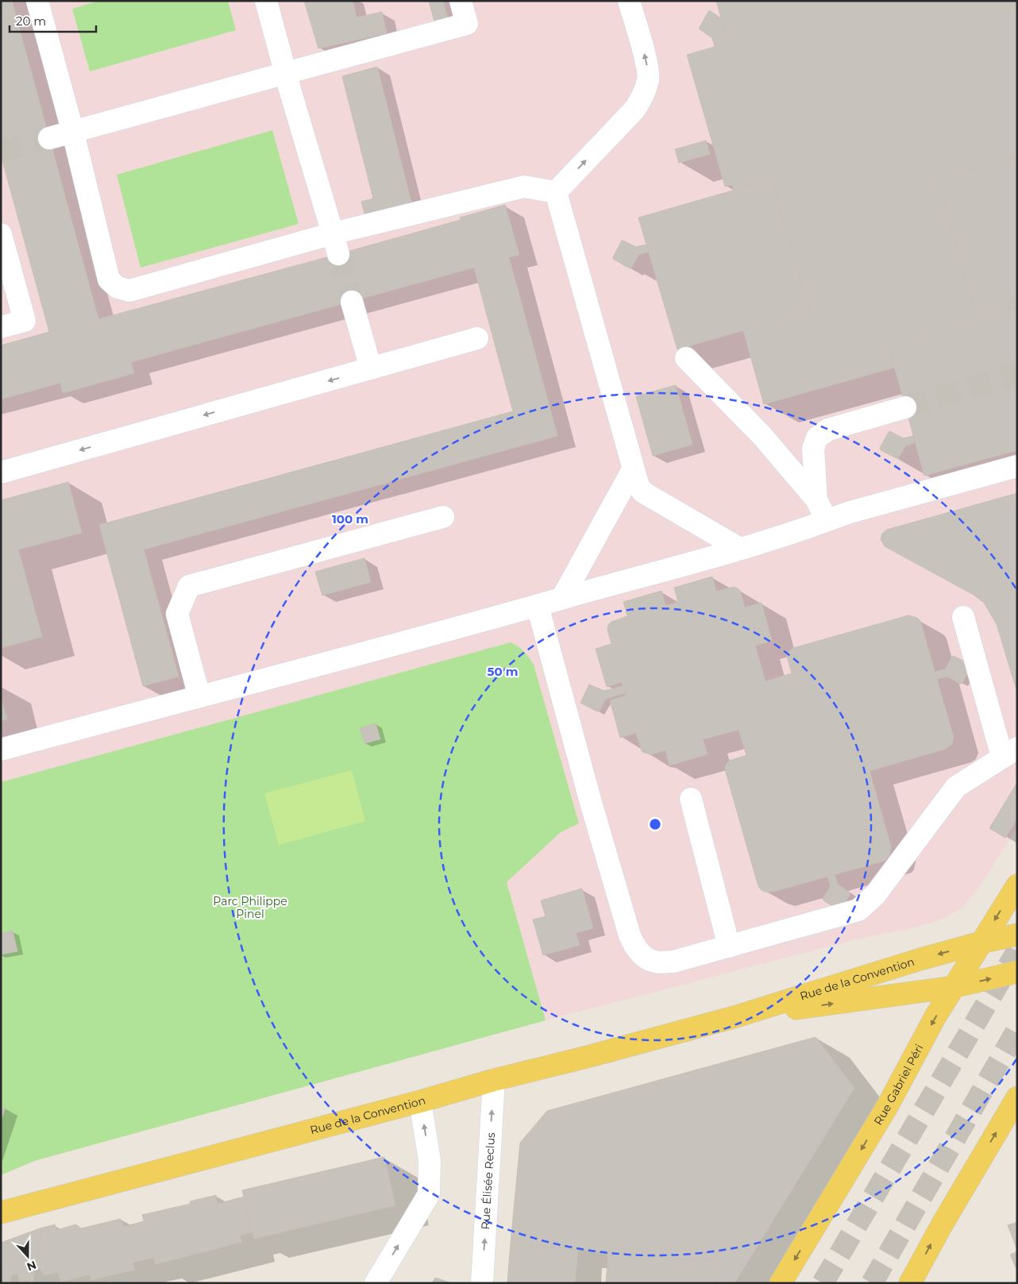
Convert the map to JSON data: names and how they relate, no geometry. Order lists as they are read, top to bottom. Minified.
{"streets":{"main road":["Rue de la Convention","Rue Gabriel Péri"],"street":["Rue Élisée Reclus"]},"crossings":[["Rue de la Convention","Rue Gabriel Péri"],["Rue de la Convention","Rue Élisée Reclus"]],"parks":["Parc Philippe Pinel"],"scale_bar":"20 m","north":"bottom","rings":["100 m","50 m"]}
